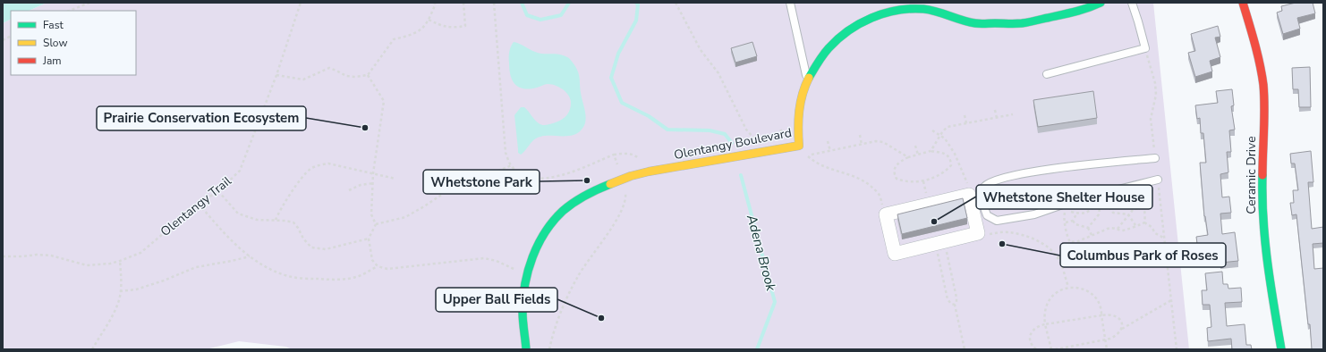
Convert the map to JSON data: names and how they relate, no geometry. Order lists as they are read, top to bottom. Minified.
{"streets":{"street":["Olentangy Boulevard","Ceramic Drive"],"path":["Olentangy Trail"]},"water":["Adena Brook"],"places":["Prairie Conservation Ecosystem","Whetstone Park","Whetstone Shelter House","Columbus Park of Roses","Upper Ball Fields"],"legend":["Fast","Slow","Jam"]}
